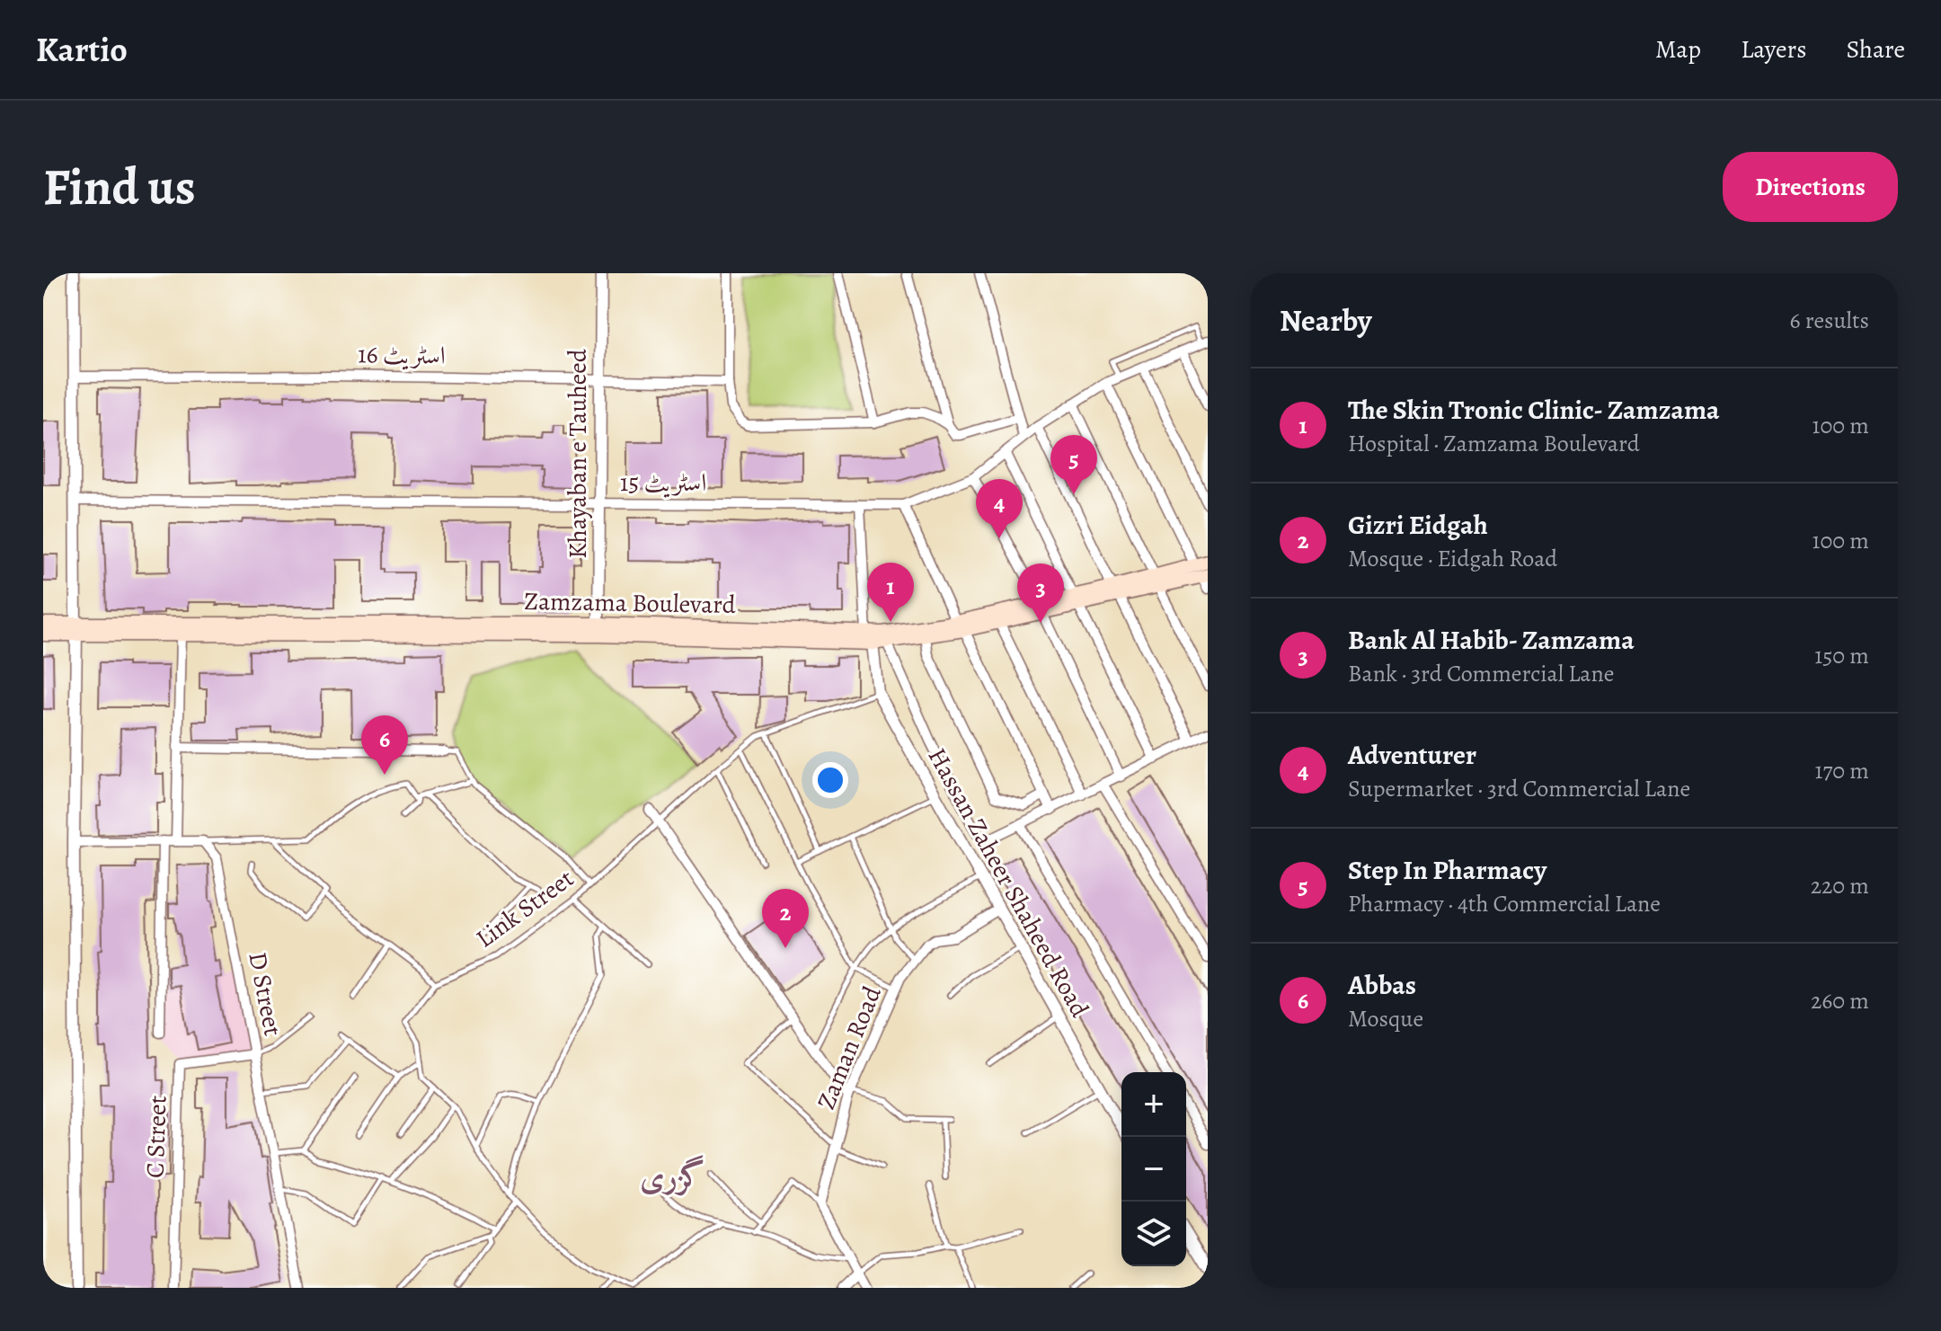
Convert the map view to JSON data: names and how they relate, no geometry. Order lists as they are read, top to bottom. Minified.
{"streets":{"main road":["Zamzama Boulevard"],"street":["اسٹریٹ 16","Khayaban e Tauheed","اسٹریٹ 15","Hassan Zaheer Shaheed Road","D Street","Zaman Road","C Street"],"lane":["Link Street"]},"crossings":[["اسٹریٹ 16","Khayaban e Tauheed"],["Khayaban e Tauheed","اسٹریٹ 15"],["Khayaban e Tauheed","Zamzama Boulevard"],["Zamzama Boulevard","Hassan Zaheer Shaheed Road"],["Hassan Zaheer Shaheed Road","Link Street"],["Hassan Zaheer Shaheed Road","Zaman Road"],["D Street","C Street"]],"districts":["گزری"],"page":{"header":"Kartio","nav":["Map","Layers","Share"],"buttons":"Directions","title":"Find us","heading":["Nearby","6 results"],"list":[{"mark":"1","name":"The Skin Tronic Clinic- Zamzama","note":"Hospital · Zamzama Boulevard","value":"100 m"},{"mark":"2","name":"Gizri Eidgah","note":"Mosque · Eidgah Road","value":"100 m"},{"mark":"3","name":"Bank Al Habib- Zamzama","note":"Bank · 3rd Commercial Lane","value":"150 m"},{"mark":"4","name":"Adventurer","note":"Supermarket · 3rd Commercial Lane","value":"170 m"},{"mark":"5","name":"Step In Pharmacy","note":"Pharmacy · 4th Commercial Lane","value":"220 m"},{"mark":"6","name":"Abbas","note":"Mosque","value":"260 m"}],"pins":["5","4","1","3","6","2"],"map_buttons":["+","−"]}}
